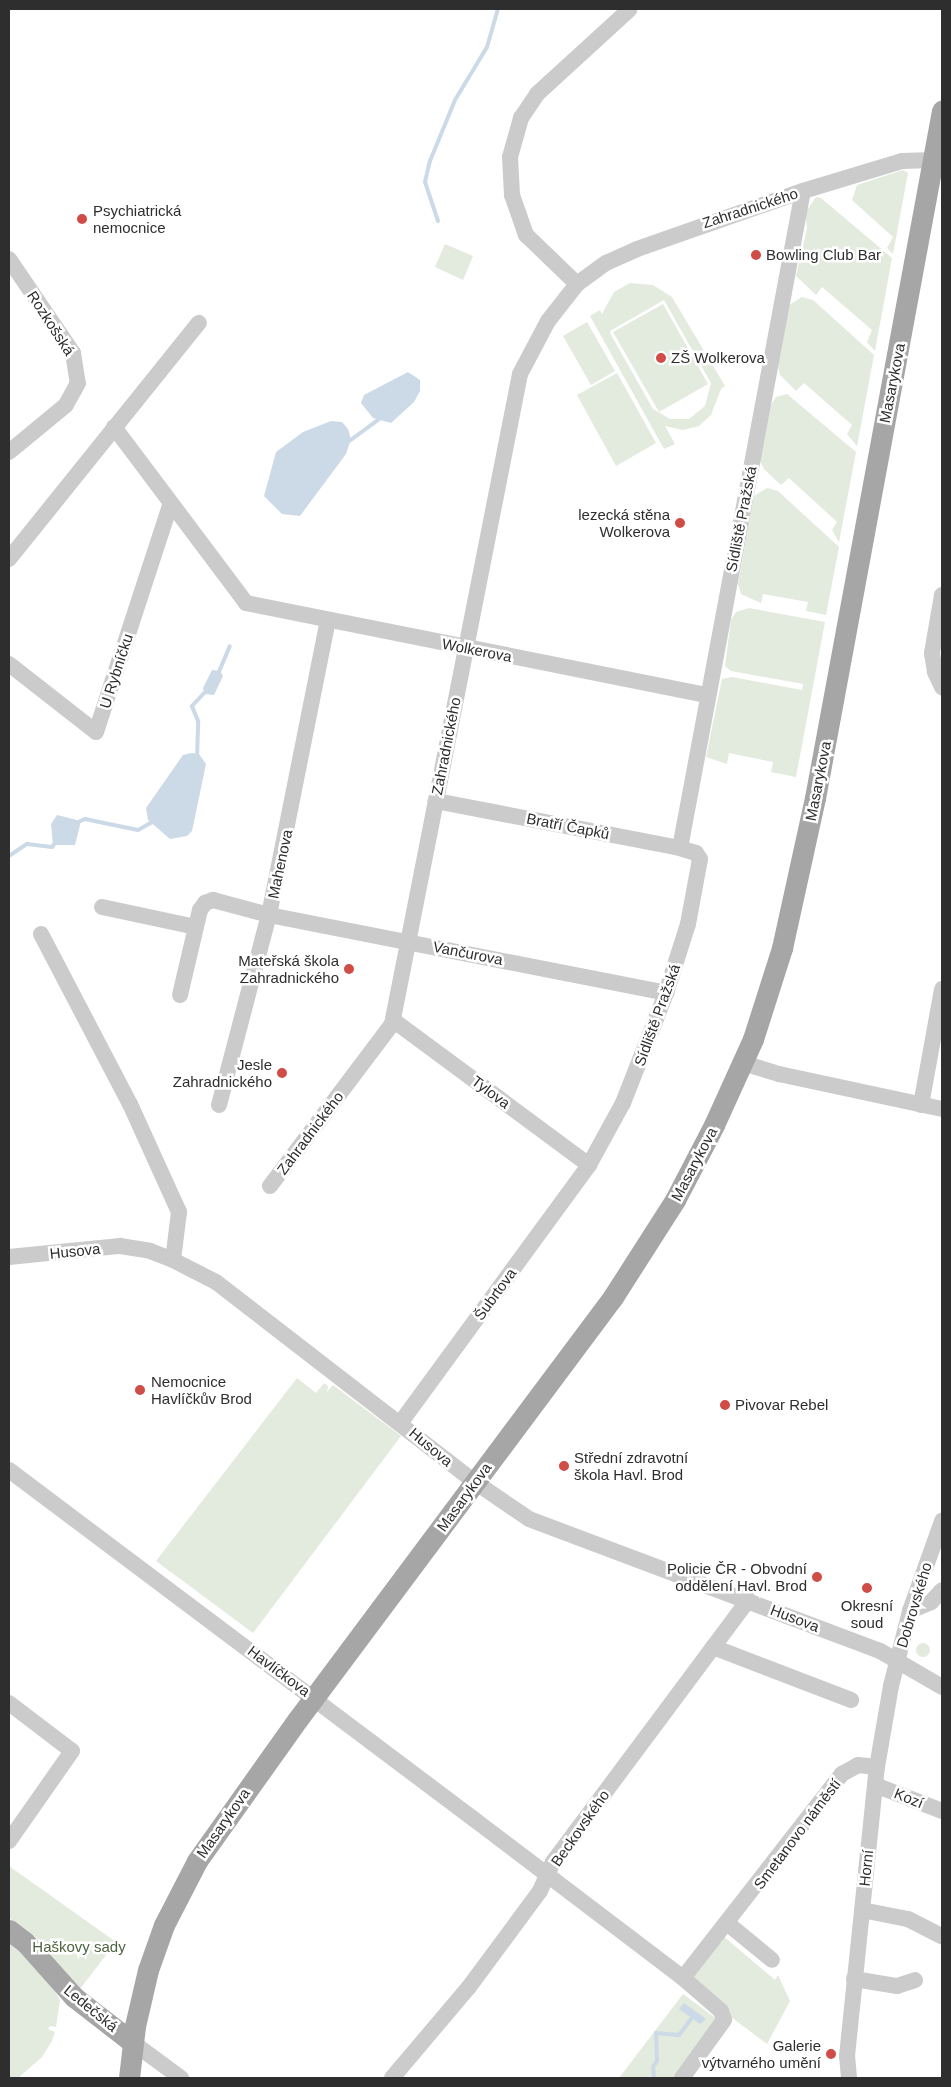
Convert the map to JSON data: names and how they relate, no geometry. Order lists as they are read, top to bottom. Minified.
{"streets":{"main road":["Masarykova","Ledečská"],"street":["Zahradnického","Rozkošská","Sídliště Pražská","Wolkerova","U Rybníčku","Bratří Čapků","Mahenova","Vančurova","Tylova","Husova","Šubrtova","Dobrovského","Havlíčkova","Kozí","Beckovského","Smetanovo náměstí","Horní"]},"crossings":[["Zahradnického","Masarykova"],["Zahradnického","Sídliště Pražská"],["Zahradnického","Wolkerova"],["Zahradnického","Bratří Čapků"],["Zahradnického","Vančurova"],["Zahradnického","Tylova"],["Masarykova","Husova"],["Masarykova","Havlíčkova"],["Masarykova","Ledečská"],["Sídliště Pražská","Wolkerova"],["Sídliště Pražská","Bratří Čapků"],["Sídliště Pražská","Vančurova"],["Sídliště Pražská","Tylova"],["Sídliště Pražská","Šubrtova"],["Wolkerova","U Rybníčku"],["Wolkerova","Mahenova"],["Mahenova","Vančurova"],["Tylova","Šubrtova"],["Husova","Šubrtova"],["Husova","Dobrovského"],["Husova","Beckovského"],["Husova","Horní"],["Dobrovského","Horní"],["Havlíčkova","Beckovského"],["Havlíčkova","Smetanovo náměstí"],["Kozí","Horní"],["Smetanovo náměstí","Horní"]],"parks":["Haškovy sady"],"places":["Psychiatrická nemocnice","Bowling Club Bar","ZŠ Wolkerova","lezecká stěna Wolkerova","Mateřská škola Zahradnického","Jesle Zahradnického","Nemocnice Havlíčkův Brod","Pivovar Rebel","Střední zdravotní škola Havl. Brod","Policie ČR - Obvodní oddělení Havl. Brod","Okresní soud","Galerie výtvarného umění"]}
